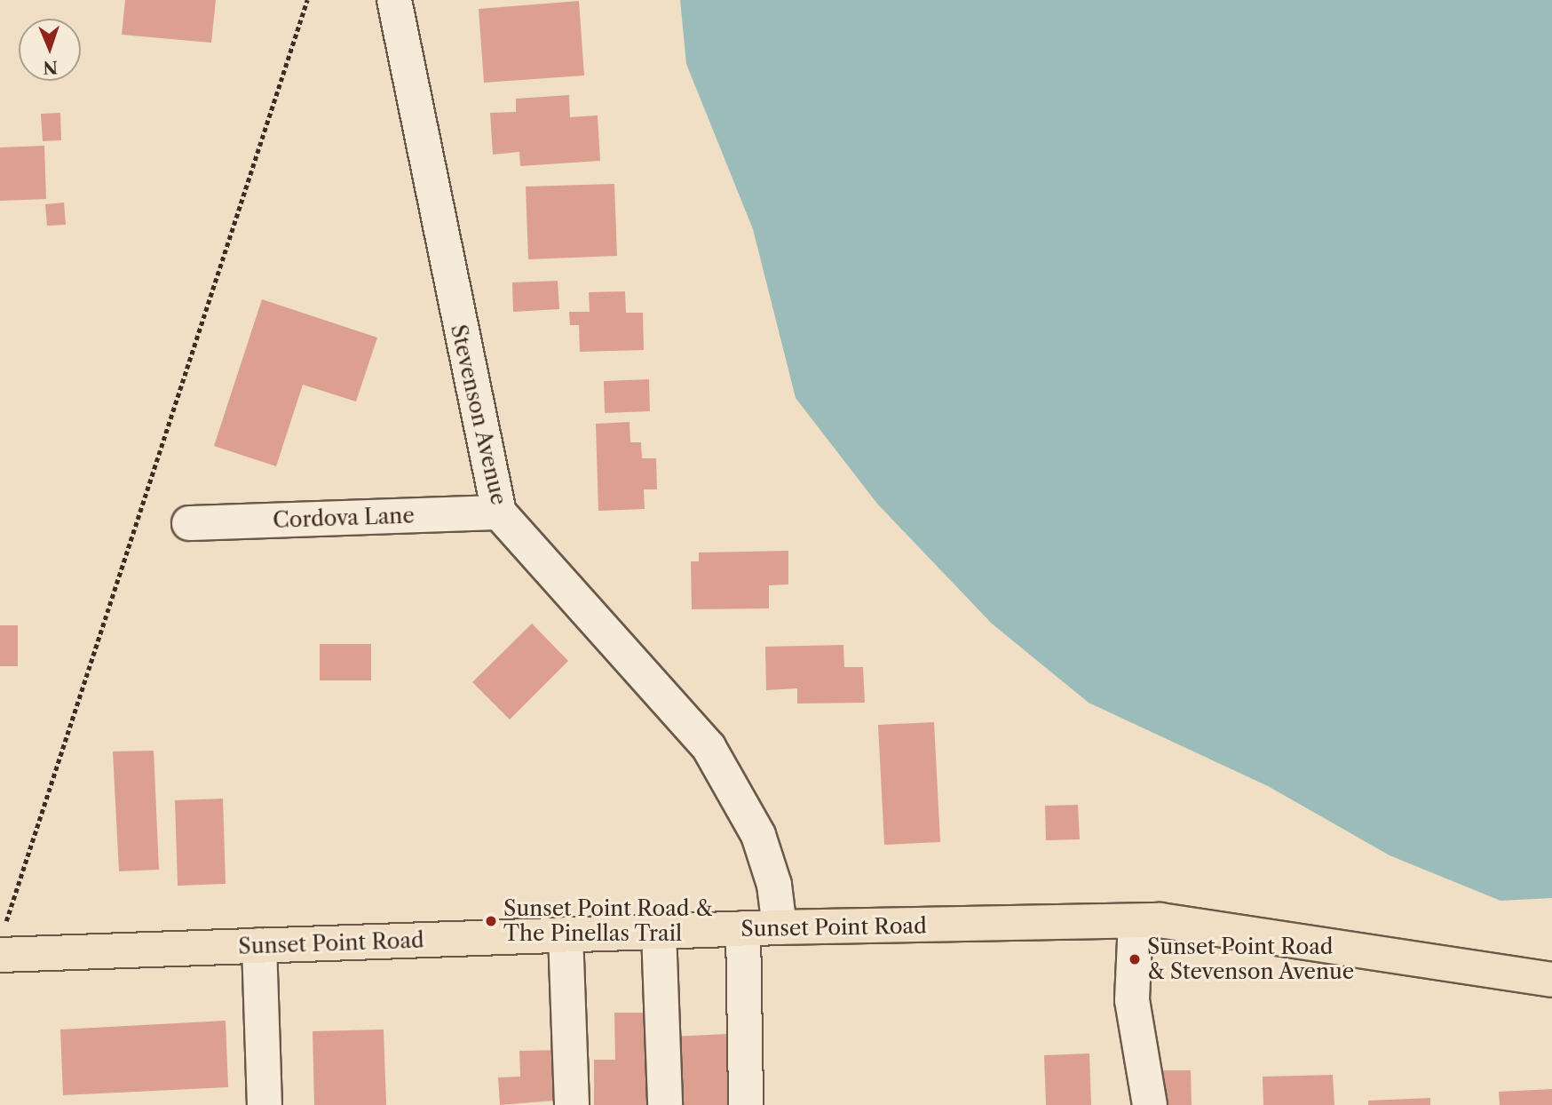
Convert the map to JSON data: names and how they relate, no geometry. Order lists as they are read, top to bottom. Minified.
{"streets":{"main road":["Sunset Point Road"],"street":["Stevenson Avenue","Cordova Lane"]},"crossings":[["Stevenson Avenue","Cordova Lane"],["Stevenson Avenue","Sunset Point Road"]],"places":["Sunset Point Road & The Pinellas Trail","Sunset Point Road & Stevenson Avenue"],"north":"bottom"}
